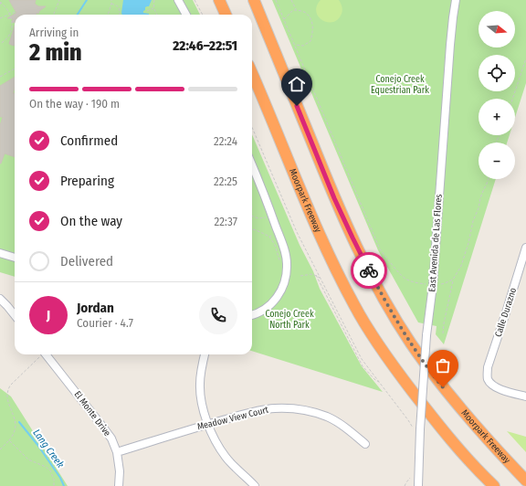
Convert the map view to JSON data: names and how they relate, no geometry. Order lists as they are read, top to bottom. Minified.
{"streets":{"highway":["Moorpark Freeway"],"street":["East Avenida de Las Flores","Calle Durazno","El Monte Drive","Meadow View Court"]},"crossings":[["El Monte Drive","Meadow View Court"]],"water":["Lang Creek"],"parks":["Conejo Creek Equestrian Park","Conejo Creek North Park"],"north":"right","page":{"map_buttons":["+","−"],"heading":["2 min","Arriving in","22:46–22:51"],"panel":["Jordan","Courier · 4.7"],"bar":"On the way · 190 m","list":[["Confirmed","22:24"],["Preparing","22:25"],["On the way","22:37"],"Delivered"],"round":"J"}}
